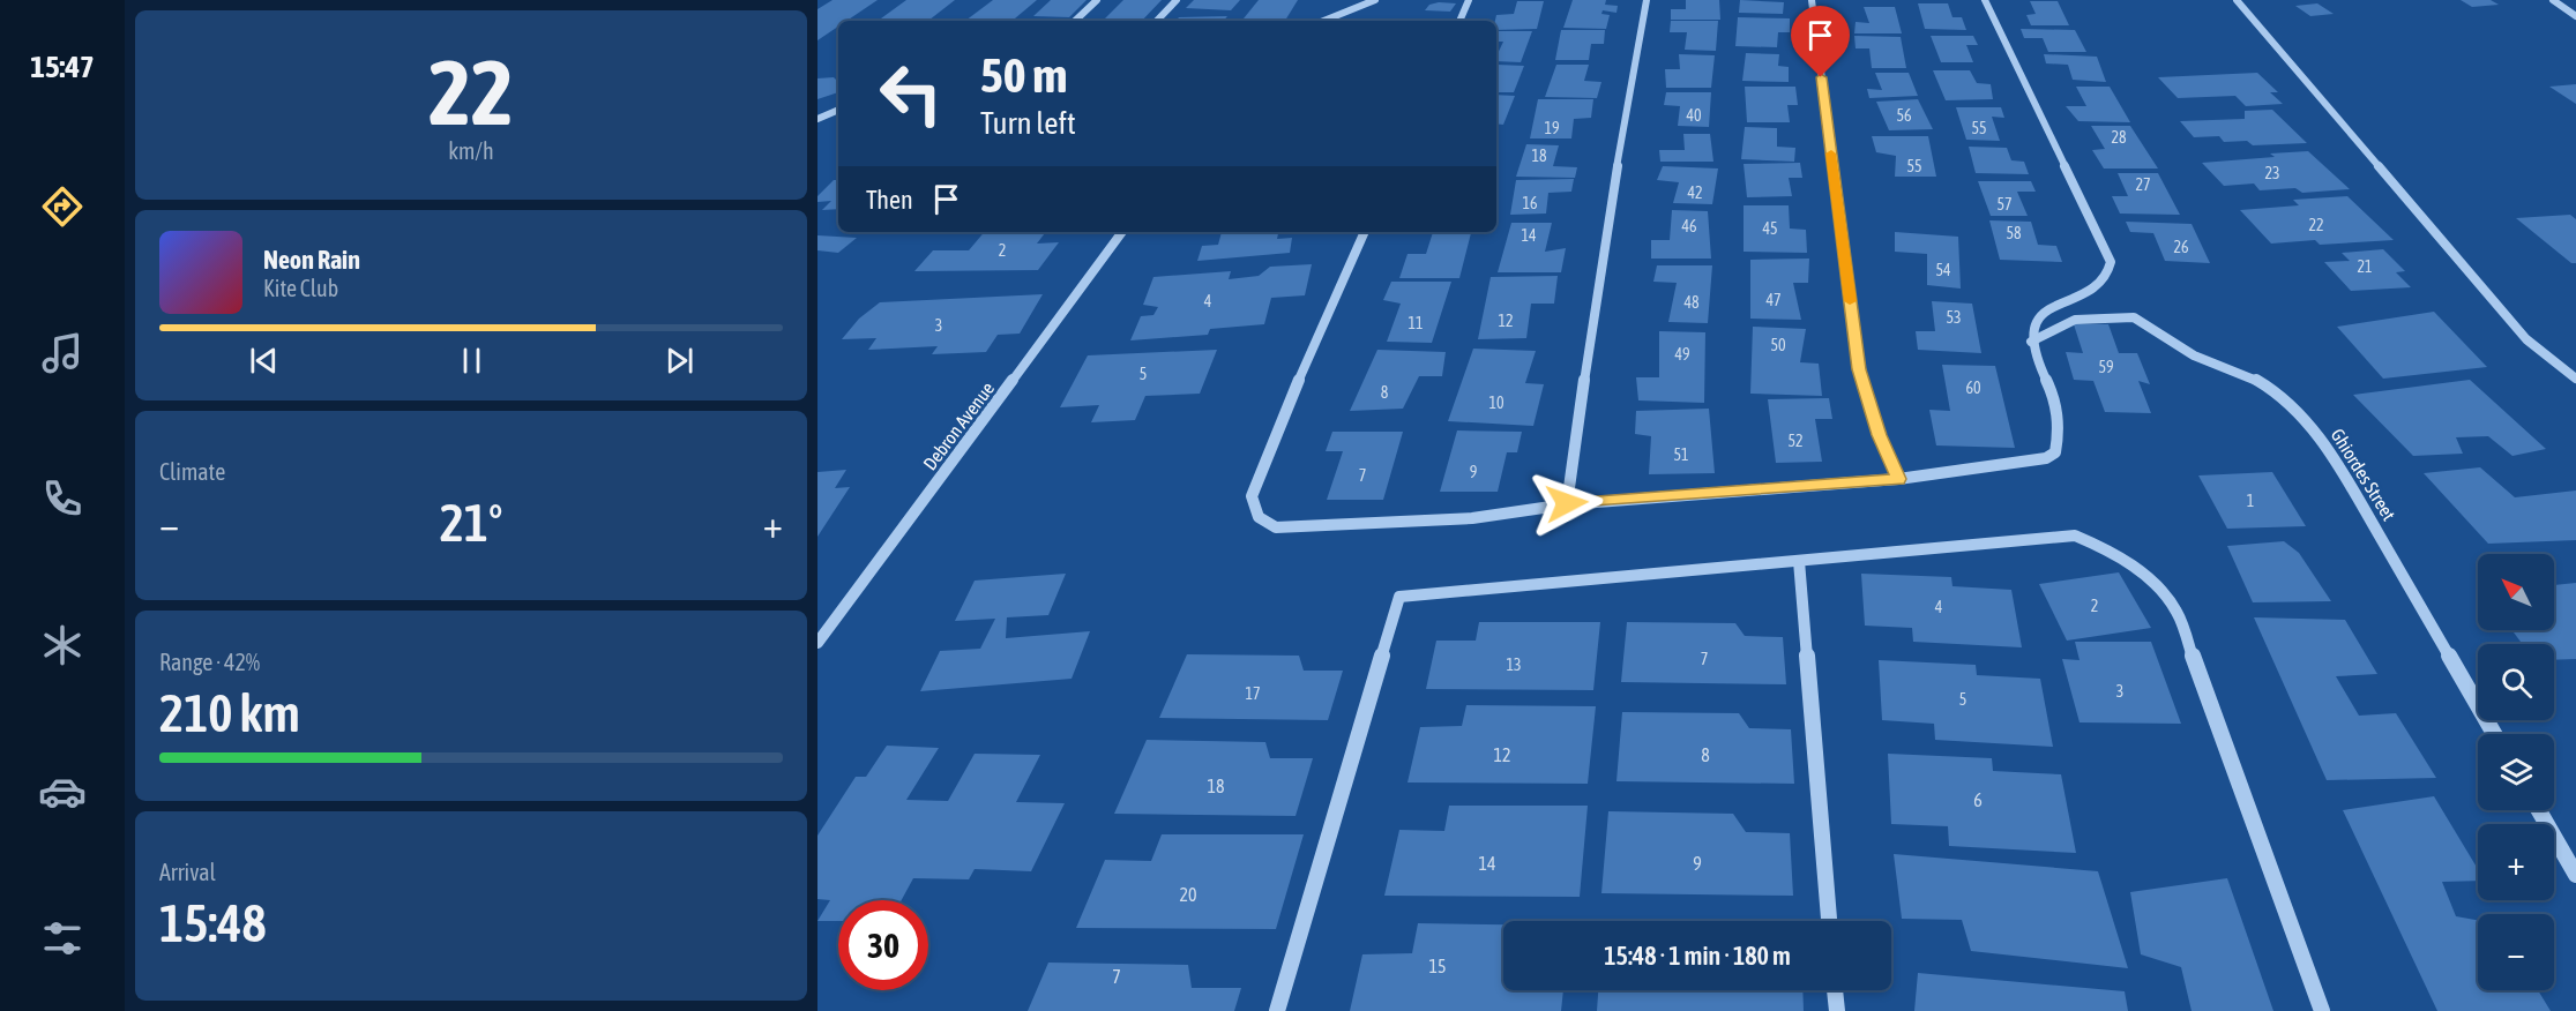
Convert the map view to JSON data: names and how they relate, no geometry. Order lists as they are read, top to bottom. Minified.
{"streets":{"street":["Debron Avenue","Ghiordes Street"]},"house_numbers":["40","56","19","55","28","18","55","23","27","42","16","57","22","46","45","58","14","26","2","21","54","47","4","48","53","12","11","3","50","49","59","5","60","8","10","52","51","9","7","1","2","4","7","13","3","17","5","12","8","18","6","14","9","20","15","7"],"north":"top left","page":{"tabs":"15:47","tile":[["22","km/h"],"Climate",["Range · 42%","210 km"],["Arrival","15:48"]],"turn":["50 m","Turn left"],"then":"Then","song":["Neon Rain","Kite Club"],"heat":["−","21°","+"],"map_buttons":["+","−"],"limit":"30","trip":"15:48 · 1 min · 180 m"}}
